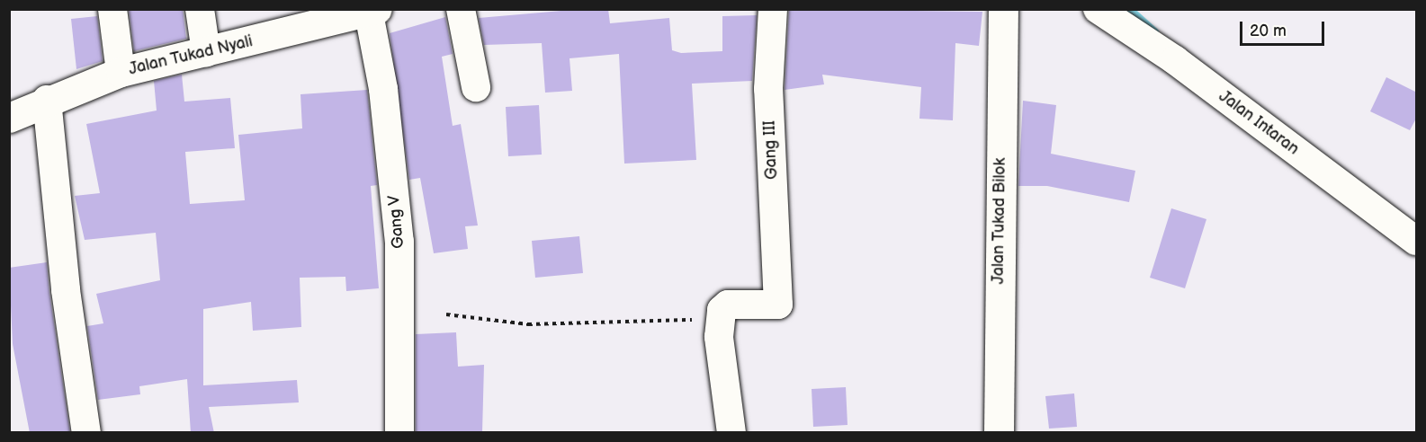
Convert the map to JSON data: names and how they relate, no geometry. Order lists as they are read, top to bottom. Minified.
{"streets":{"street":["Jalan Tukad Nyali","Jalan Intaran","Gang III","Jalan Tukad Bilok","Gang V"]},"crossings":[["Jalan Tukad Nyali","Gang V"]],"scale_bar":"20 m"}
